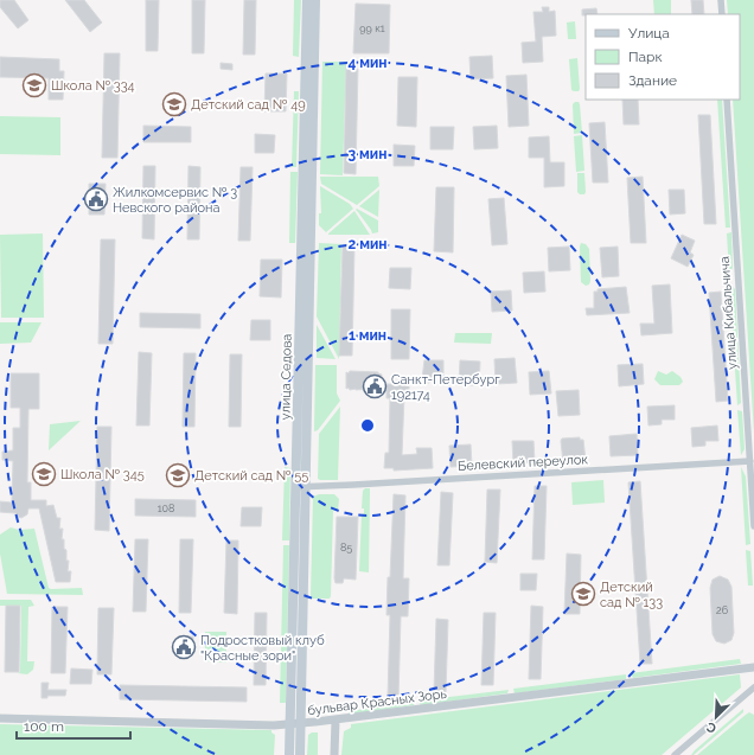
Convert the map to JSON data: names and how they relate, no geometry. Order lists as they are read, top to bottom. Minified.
{"streets":{"main road":["улица Седова"],"street":["улица Кибальчича","Белевский переулок","бульвар Красных Зорь"]},"crossings":[["улица Кибальчича","Белевский переулок"],["улица Седова","Белевский переулок"],["улица Седова","бульвар Красных Зорь"]],"places":{"school or university":["Школа № 334","Детский сад № 49","Школа № 345","Детский сад № 55","Детский сад № 133"],"public building":["Жилкомсервис № 3 Невского района","Санкт-Петербург 192174","Подростковый клуб \"Красные зори\""]},"house_numbers":["99 к1","108","85","26"],"legend":["Улица","Парк","Здание"],"scale_bar":"100 m","north":"bottom left","rings":["4 мин","3 мин","2 мин","1 мин"]}
